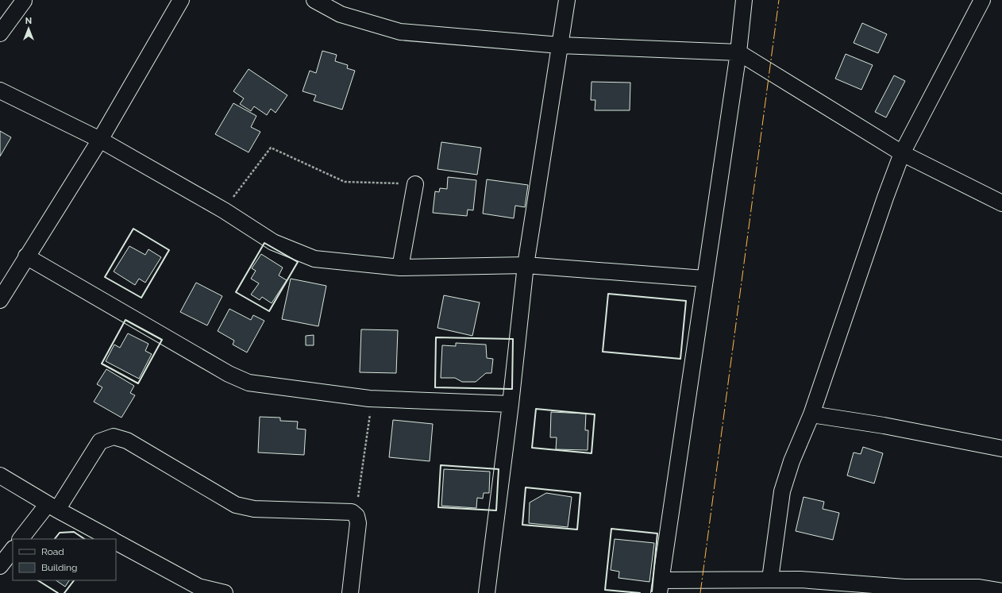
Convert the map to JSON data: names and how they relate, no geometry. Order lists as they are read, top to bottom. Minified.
{"legend":["Road","Building"],"north":"top"}
